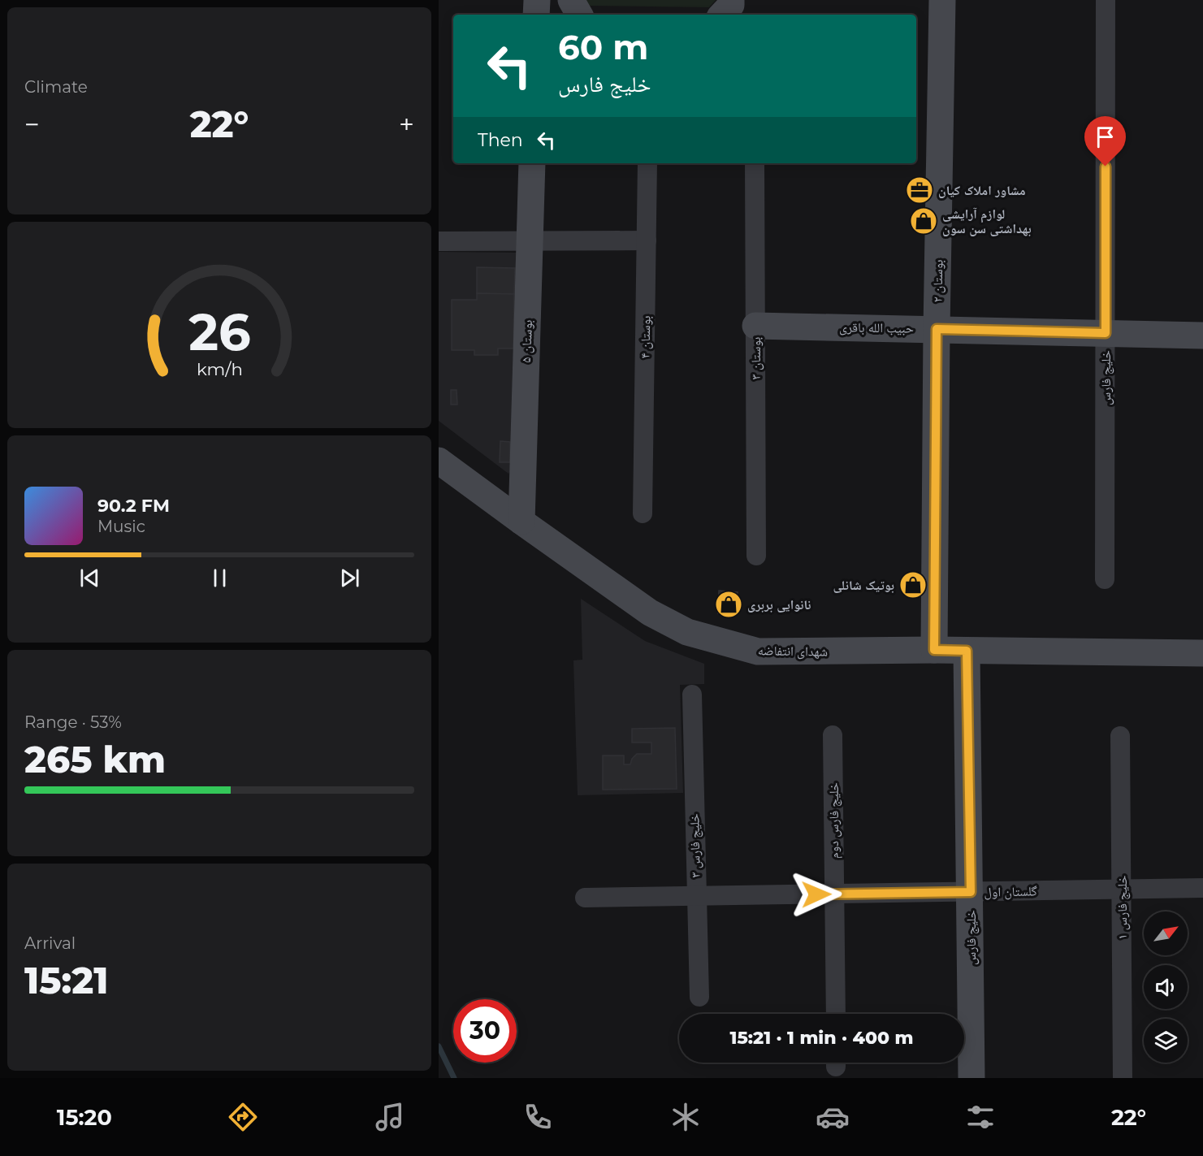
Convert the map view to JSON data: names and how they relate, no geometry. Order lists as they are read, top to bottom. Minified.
{"streets":{"street":["بوستان ۲","حبیب الله باقری","بوستان ۴","بوستان ۵","بوستان ۳","خلیج فارس","شهدای انتفاضه","خلیج فارس دوم","خلیج فارس ۳","گلستان اول","خلیج فارس ۱"]},"crossings":[["بوستان ۲","حبیب الله باقری"],["بوستان ۲","شهدای انتفاضه"],["حبیب الله باقری","بوستان ۳"],["حبیب الله باقری","خلیج فارس"],["بوستان ۵","شهدای انتفاضه"],["خلیج فارس","شهدای انتفاضه"],["خلیج فارس","گلستان اول"],["خلیج فارس دوم","گلستان اول"],["خلیج فارس ۳","گلستان اول"],["گلستان اول","خلیج فارس ۱"]],"places":{"office":["مشاور املاک کیان"],"shop":["لوازم آرایشی بهداشتی سن سون","بوتیک شانلی","نانوایی بربری"]},"north":"top right","page":{"tile":["Climate",["Range · 53%","265 km"],["Arrival","15:21"]],"turn":["60 m","خلیج فارس"],"heat":["−","22°","+"],"then":"Then","song":["90.2 FM","Music"],"limit":"30","trip":"15:21 · 1 min · 400 m","tabs":["15:20","22°"],"gauge":["26","km/h"]}}
